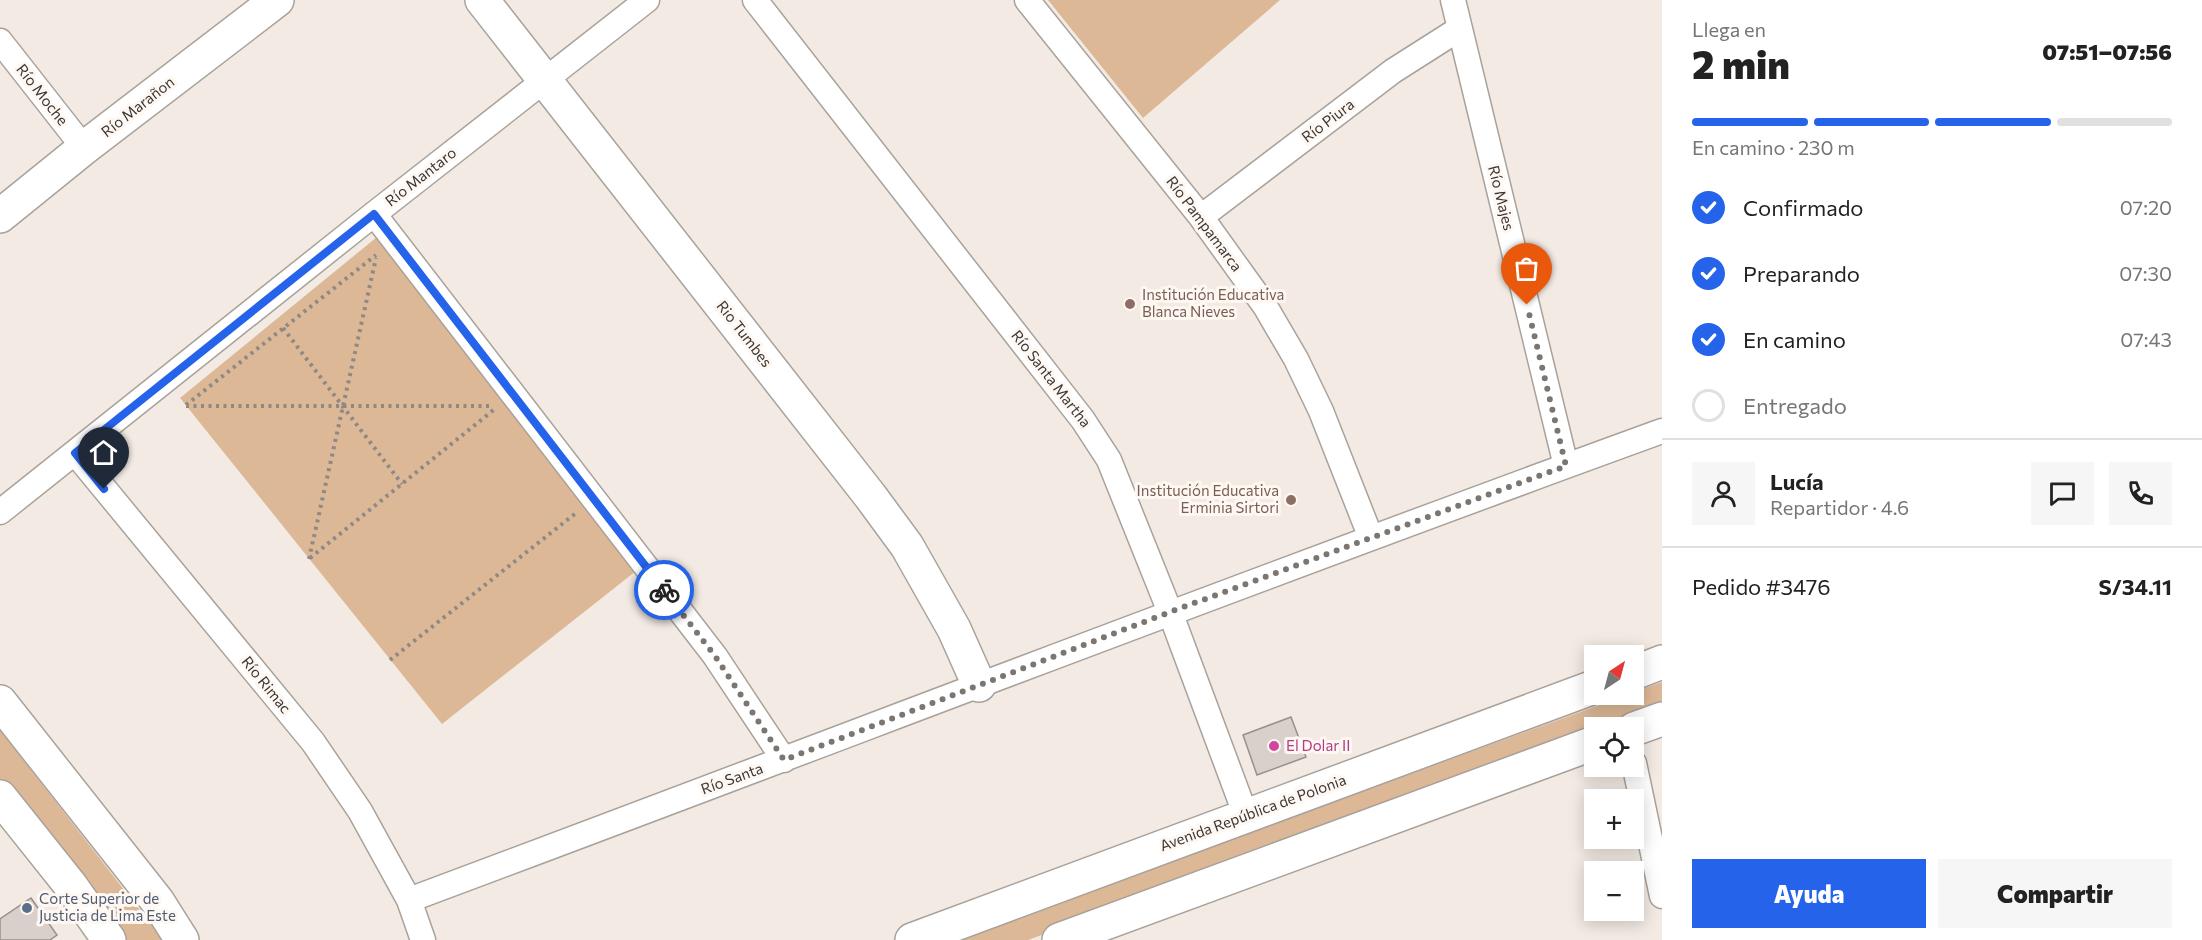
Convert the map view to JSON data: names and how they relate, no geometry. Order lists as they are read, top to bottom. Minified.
{"streets":{"main road":["Río Marañon","Rio Tumbes","Avenida República de Polonia"],"street":["Río Moche","Río Piura","Río Mantaro","Río Majes","Río Pampamarca","Río Santa Martha","Río Rimac","Río Santa"]},"crossings":[["Río Moche","Río Marañon"],["Río Piura","Río Majes"],["Río Piura","Río Pampamarca"],["Río Mantaro","Rio Tumbes"],["Río Mantaro","Río Rimac"],["Río Majes","Río Santa"],["Río Pampamarca","Río Santa"],["Rio Tumbes","Río Santa"],["Río Santa Martha","Río Santa"],["Río Santa Martha","Avenida República de Polonia"],["Río Rimac","Río Santa"]],"places":["Institución Educativa Blanca Nieves","Institución Educativa Erminia Sirtori","El Dolar II","Corte Superior de Justicia de Lima Este"],"north":"top right","page":{"heading":["2 min","Llega en","07:51–07:56"],"panel":["Lucía","Repartidor · 4.6","Pedido #3476","S/34.11"],"bar":"En camino · 230 m","list":[["Confirmado","07:20"],["Preparando","07:30"],["En camino","07:43"],"Entregado"],"map_buttons":["+","−"],"buttons":["Ayuda","Compartir"]}}
